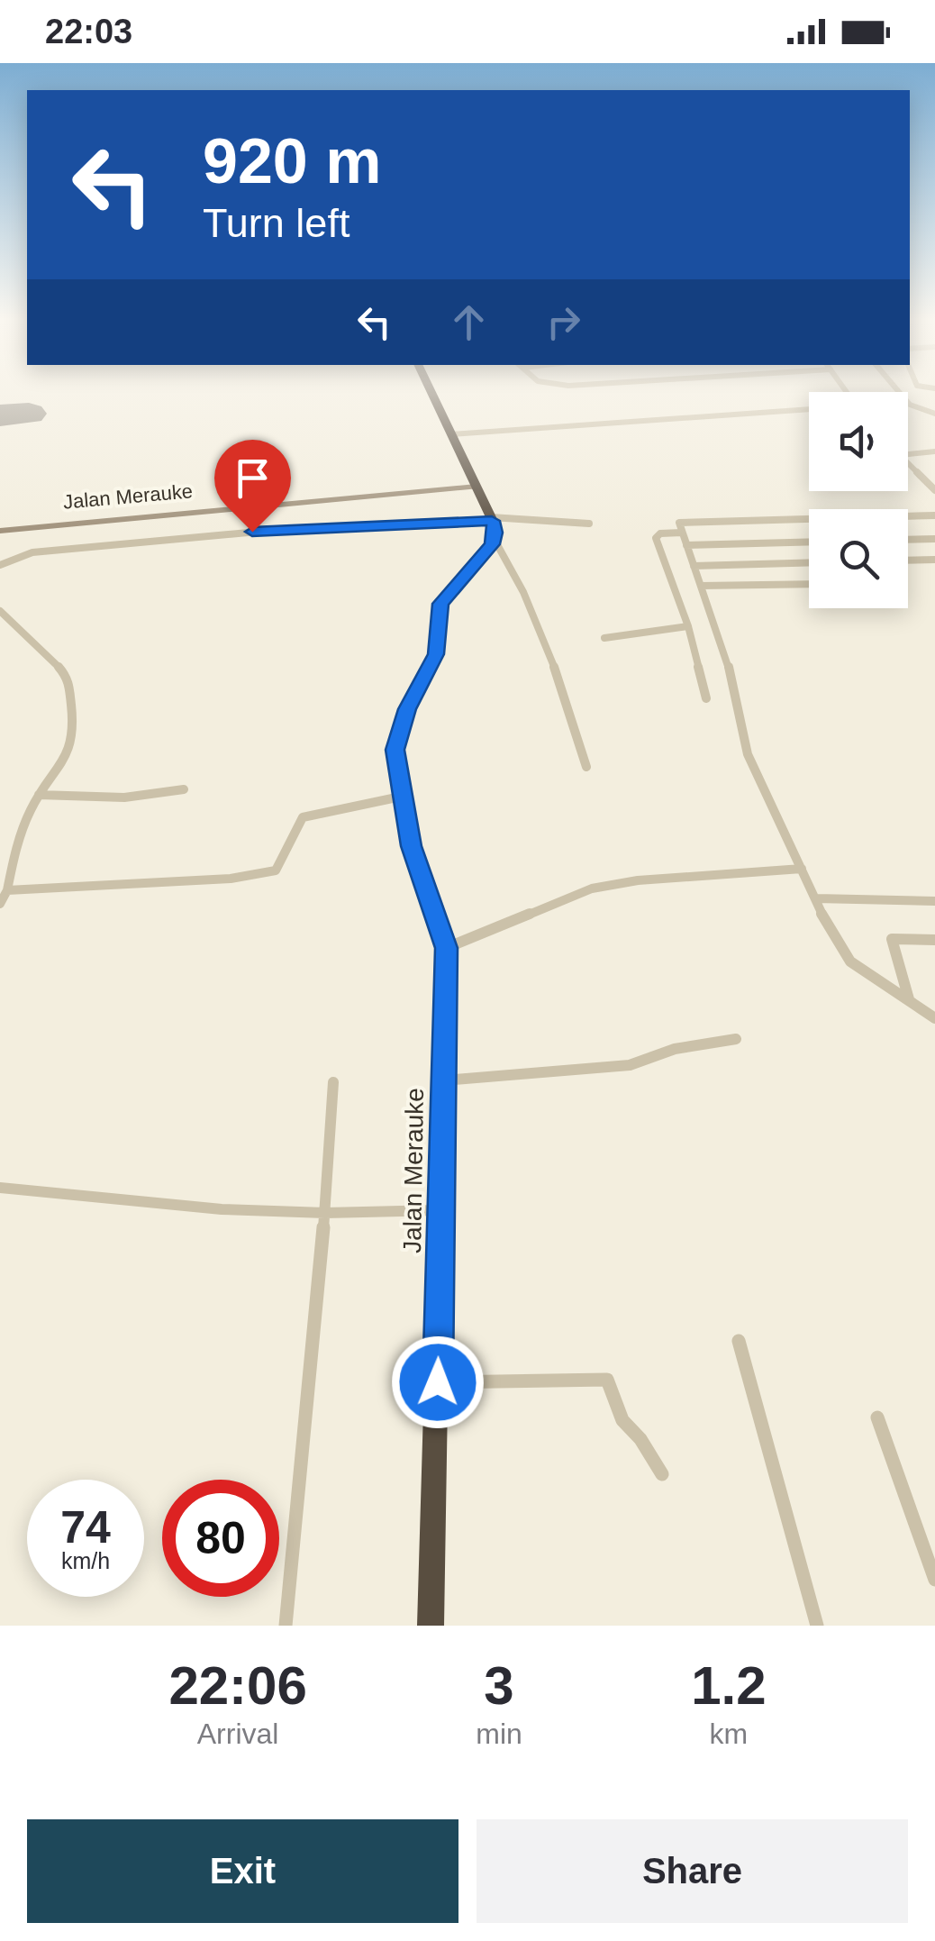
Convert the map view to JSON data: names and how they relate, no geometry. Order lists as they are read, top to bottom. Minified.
{"streets":{"highway":["Jalan Merauke"]},"page":{"status":"22:03","turn":["920 m","Turn left"],"speed":"74 km/h","limit":"80","eta":["22:06","Arrival","3","min","1.2","km"],"buttons":["Exit","Share"]}}
